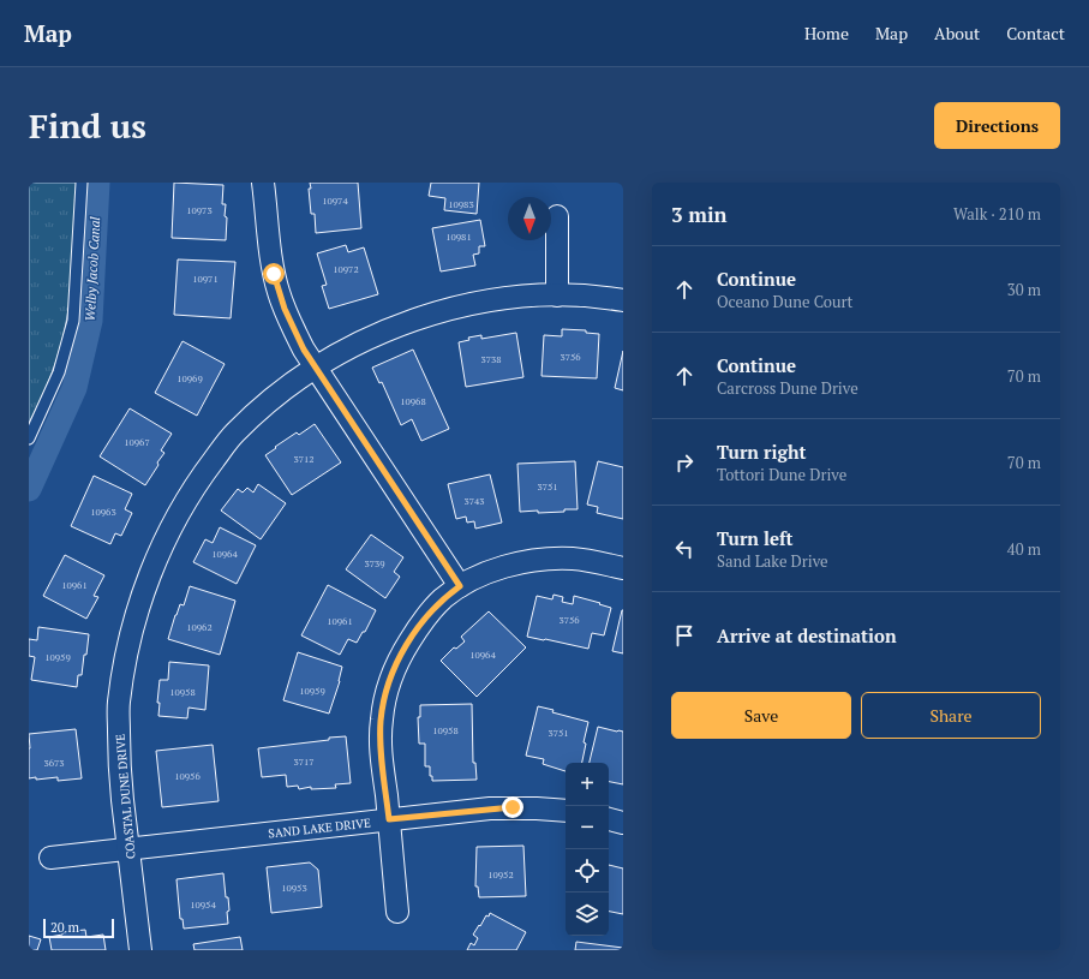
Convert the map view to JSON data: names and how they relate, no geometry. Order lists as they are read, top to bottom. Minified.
{"streets":{"street":["COASTAL DUNE DRIVE","SAND LAKE DRIVE"]},"crossings":[["COASTAL DUNE DRIVE","SAND LAKE DRIVE"]],"water":["Welby Jacob Canal"],"house_numbers":["10974","10983","10973","10981","10972","10971","3756","3738","10969","10968","10967","3712","3751","3743","10963","10964","3739","10961","3756","10961","10962","10964","10959","10959","10958","10958","3751","3717","3673","10956","10952","10953","10954"],"scale_bar":"20 m","north":"bottom","page":{"header":"Map","nav":["Home","Map","About","Contact"],"buttons":["Directions",["Save","Share"]],"title":"Find us","heading":["3 min","Walk · 210 m"],"list":[["Continue","Oceano Dune Court","30 m"],["Continue","Carcross Dune Drive","70 m"],["Turn right","Tottori Dune Drive","70 m"],["Turn left","Sand Lake Drive","40 m"],"Arrive at destination"],"map_buttons":["+","−"],"scale":"20 m"}}
